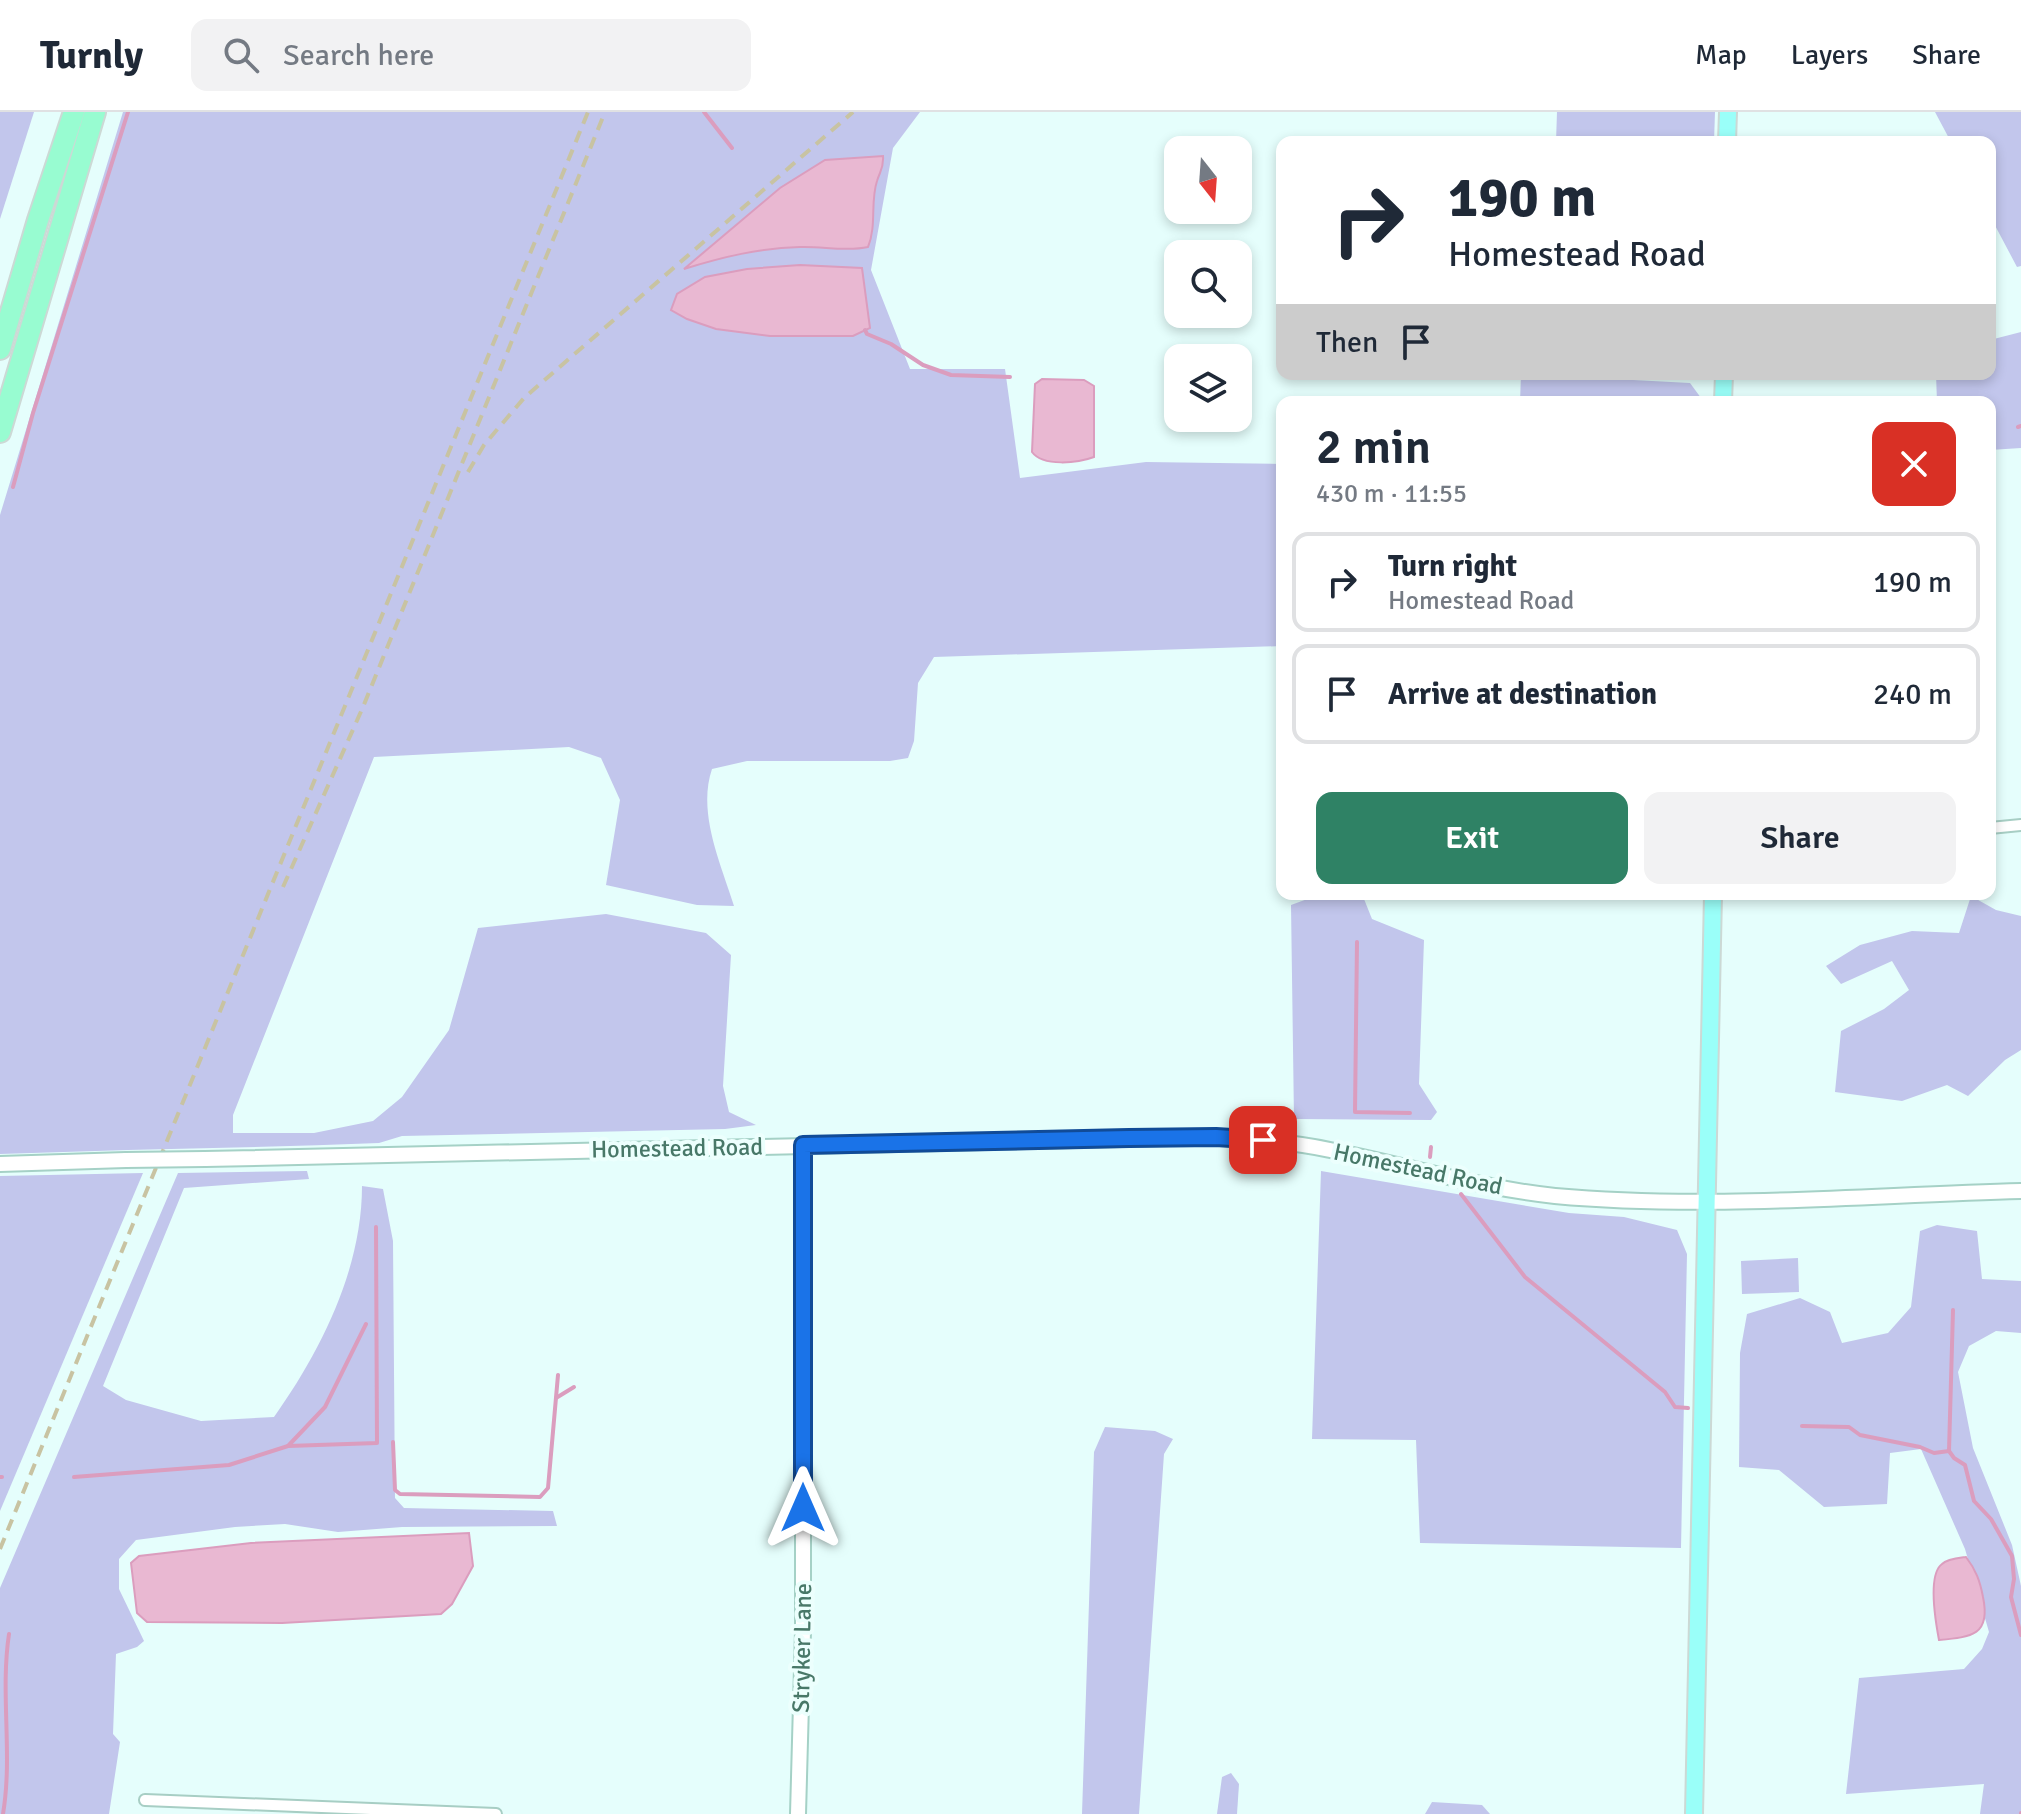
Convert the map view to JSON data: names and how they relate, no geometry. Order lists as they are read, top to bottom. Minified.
{"streets":{"street":["Homestead Road","Stryker Lane"]},"crossings":[["Homestead Road","Stryker Lane"]],"north":"bottom","page":{"header":"Turnly","search":"Search here","nav":["Map","Layers","Share"],"turn":["190 m","Homestead Road"],"then":"Then","heading":["2 min","430 m · 11:55"],"list":[{"name":"Turn right","note":"Homestead Road","value":"190 m"},{"name":"Arrive at destination","value":"240 m"}],"buttons":["Exit","Share"]}}
